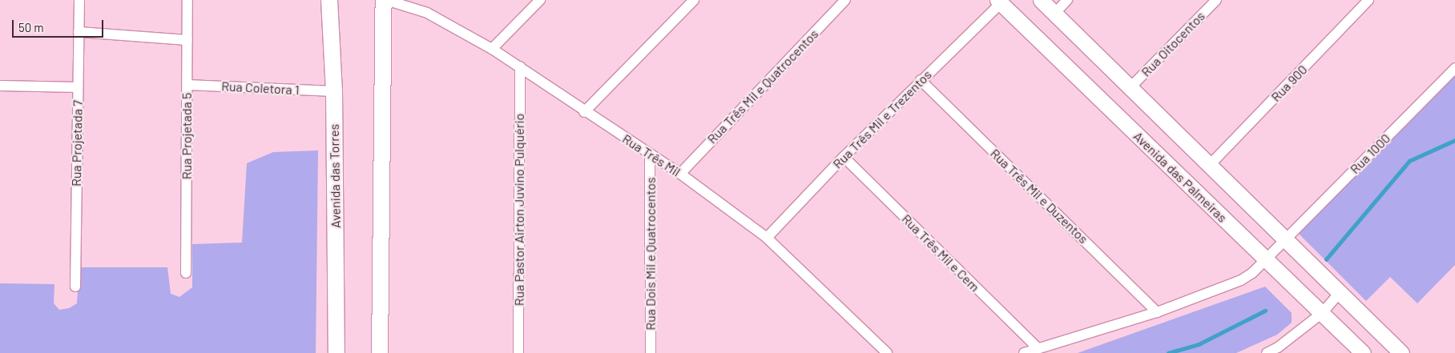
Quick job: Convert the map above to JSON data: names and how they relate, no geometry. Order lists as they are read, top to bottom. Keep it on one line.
{"streets":{"main road":["Avenida das Torres"],"street":["Rua Oitocentos","Rua 900","Rua Três Mil e Quatrocentos","Rua Coletora 1","Rua Três Mil e Trezentos","Rua Projetada 5","Rua Projetada 7","Rua 1000","Rua Três Mil","Avenida das Palmeiras","Rua Três Mil e Duzentos","Rua Pastor Airton Juvino Pulquério","Rua Três Mil e Cem","Rua Dois Mil e Quatrocentos"]},"crossings":[["Rua Três Mil e Quatrocentos","Rua Três Mil"],["Rua Coletora 1","Rua Projetada 5"],["Rua Coletora 1","Avenida das Torres"],["Rua Três Mil e Trezentos","Rua Três Mil"],["Rua Três Mil e Trezentos","Avenida das Palmeiras"],["Rua Três Mil e Trezentos","Rua Três Mil e Duzentos"],["Rua Três Mil e Trezentos","Rua Três Mil e Cem"],["Rua 1000","Avenida das Palmeiras"],["Rua 1000","Rua Três Mil e Duzentos"],["Rua 1000","Rua Três Mil e Cem"],["Rua Três Mil","Rua Pastor Airton Juvino Pulquério"],["Rua Três Mil","Rua Dois Mil e Quatrocentos"]],"scale_bar":"50 m"}
